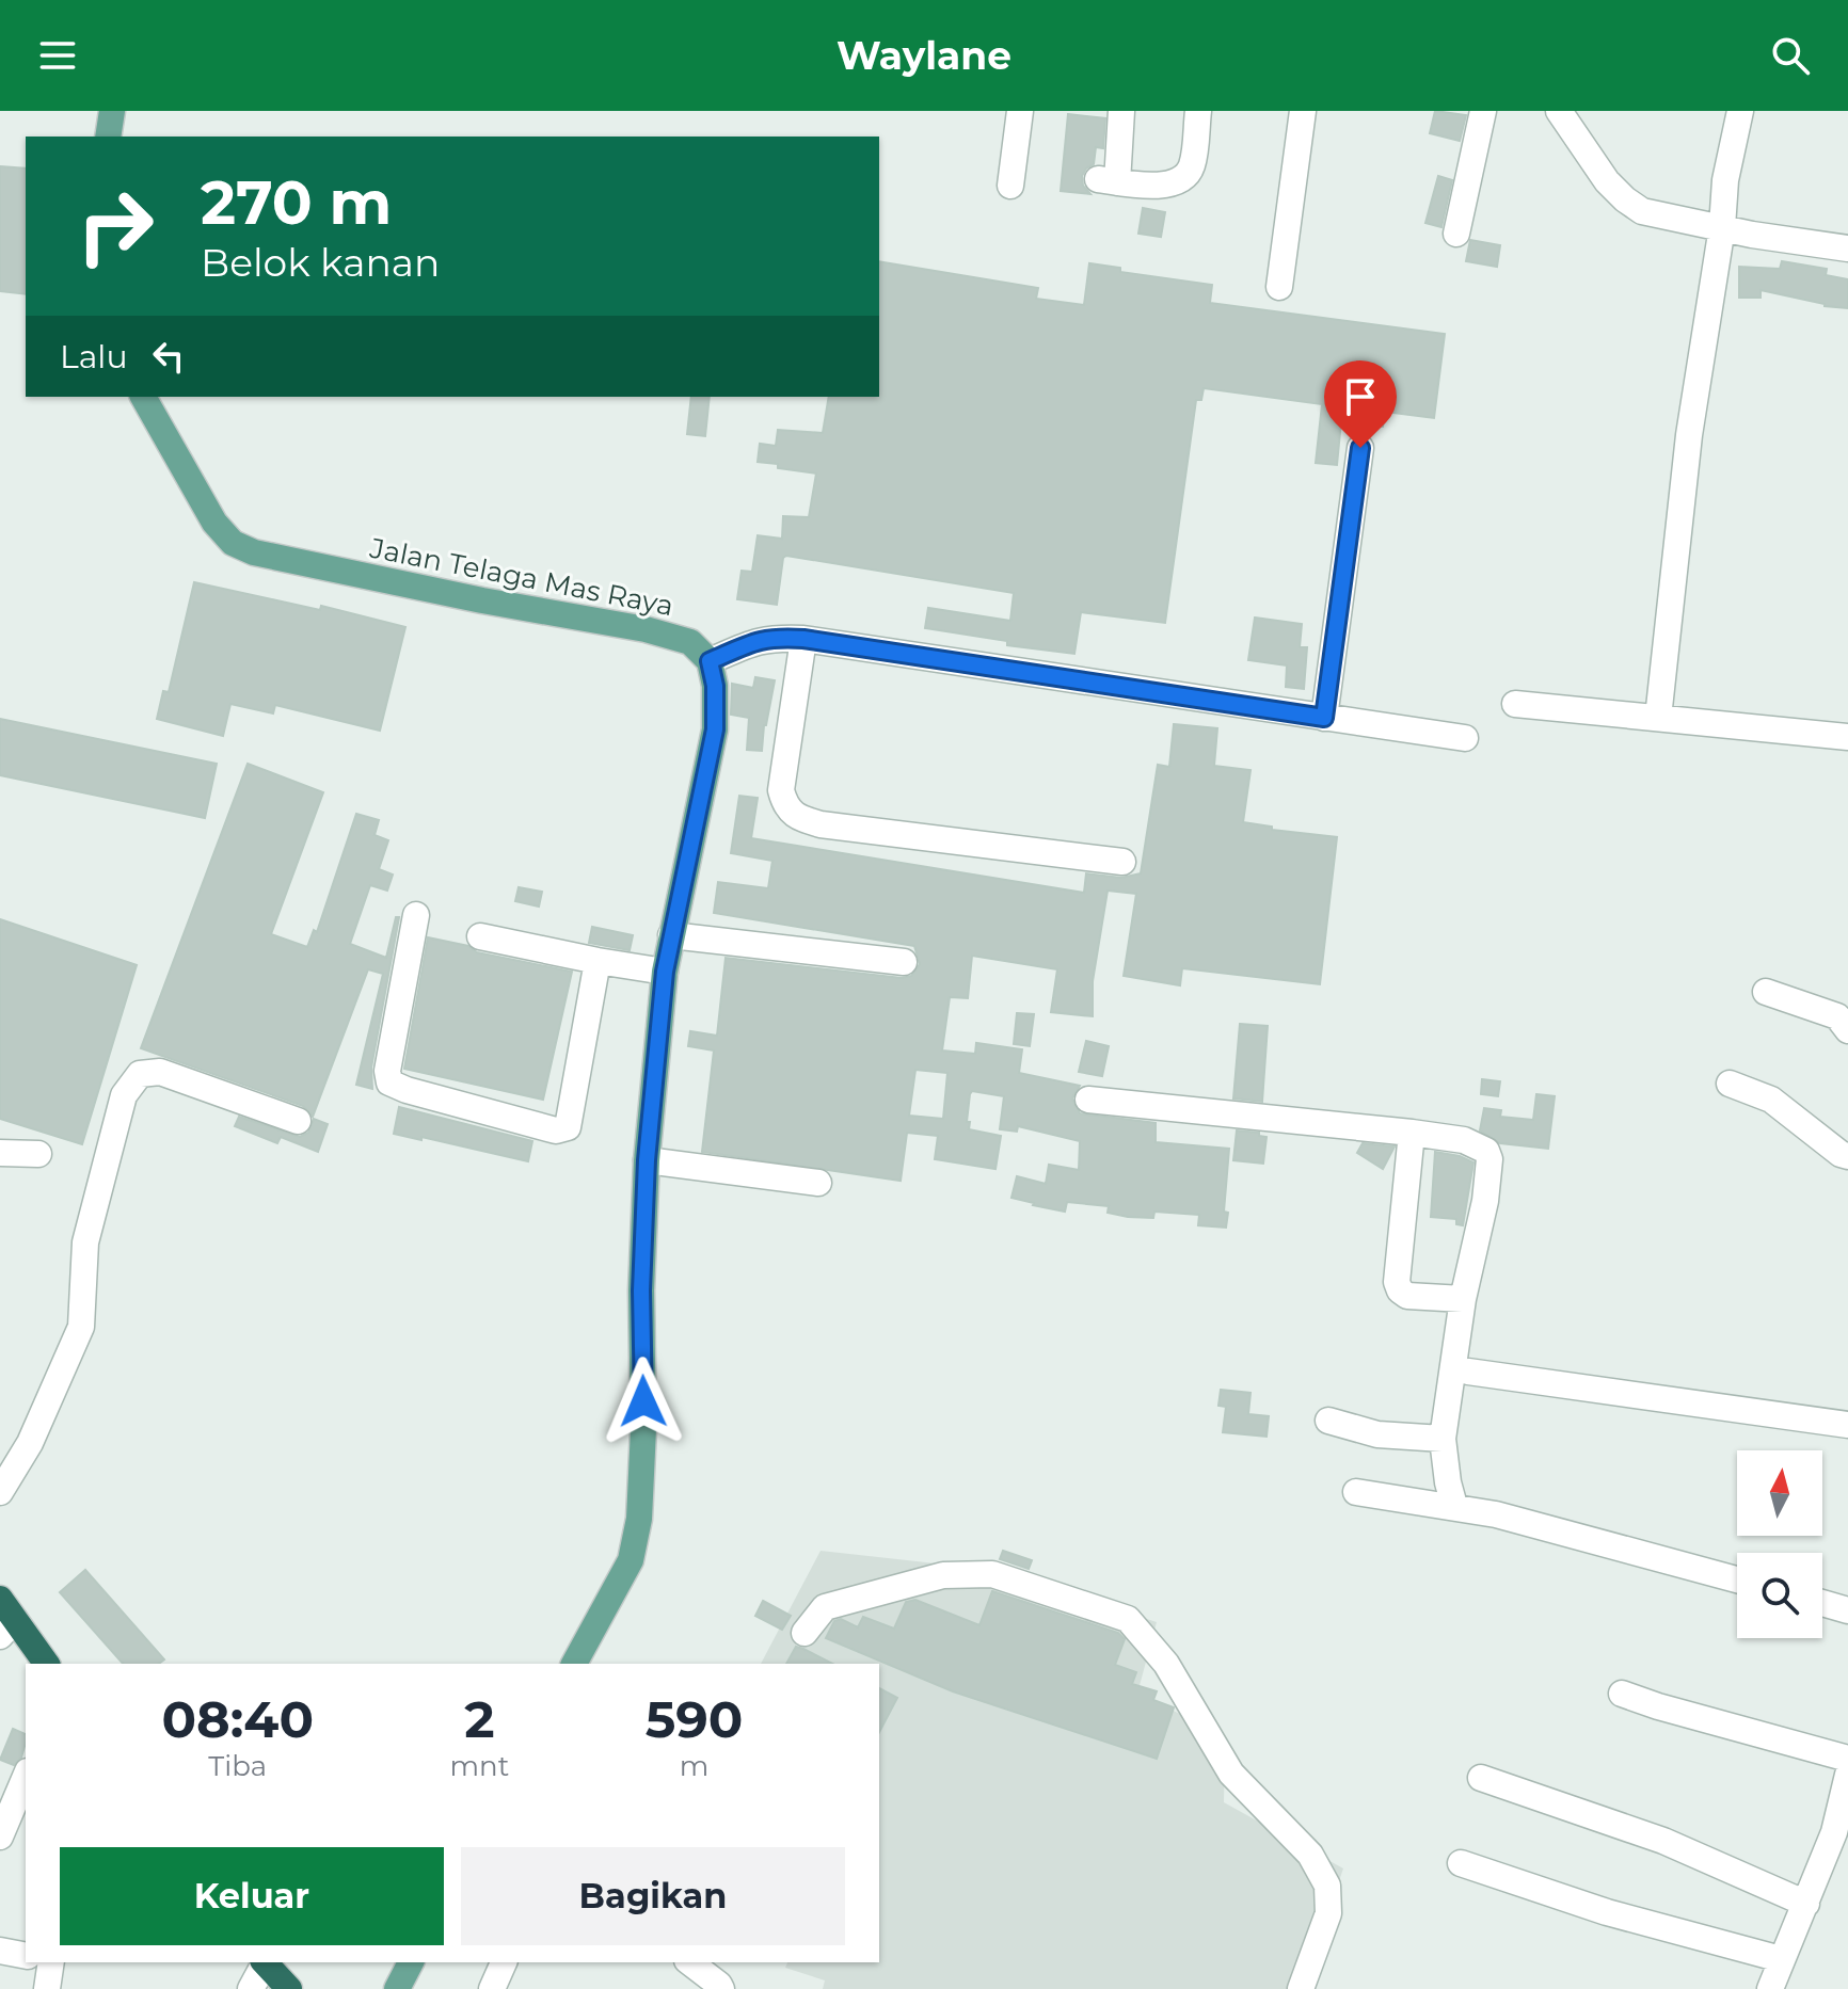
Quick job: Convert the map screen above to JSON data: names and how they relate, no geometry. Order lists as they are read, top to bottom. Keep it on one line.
{"streets":{"main road":["Jalan Telaga Mas Raya"]},"north":"top","page":{"header":"Waylane","turn":["270 m","Belok kanan"],"then":"Lalu","eta":["08:40","Tiba","2","mnt","590","m"],"buttons":["Keluar","Bagikan"]}}
